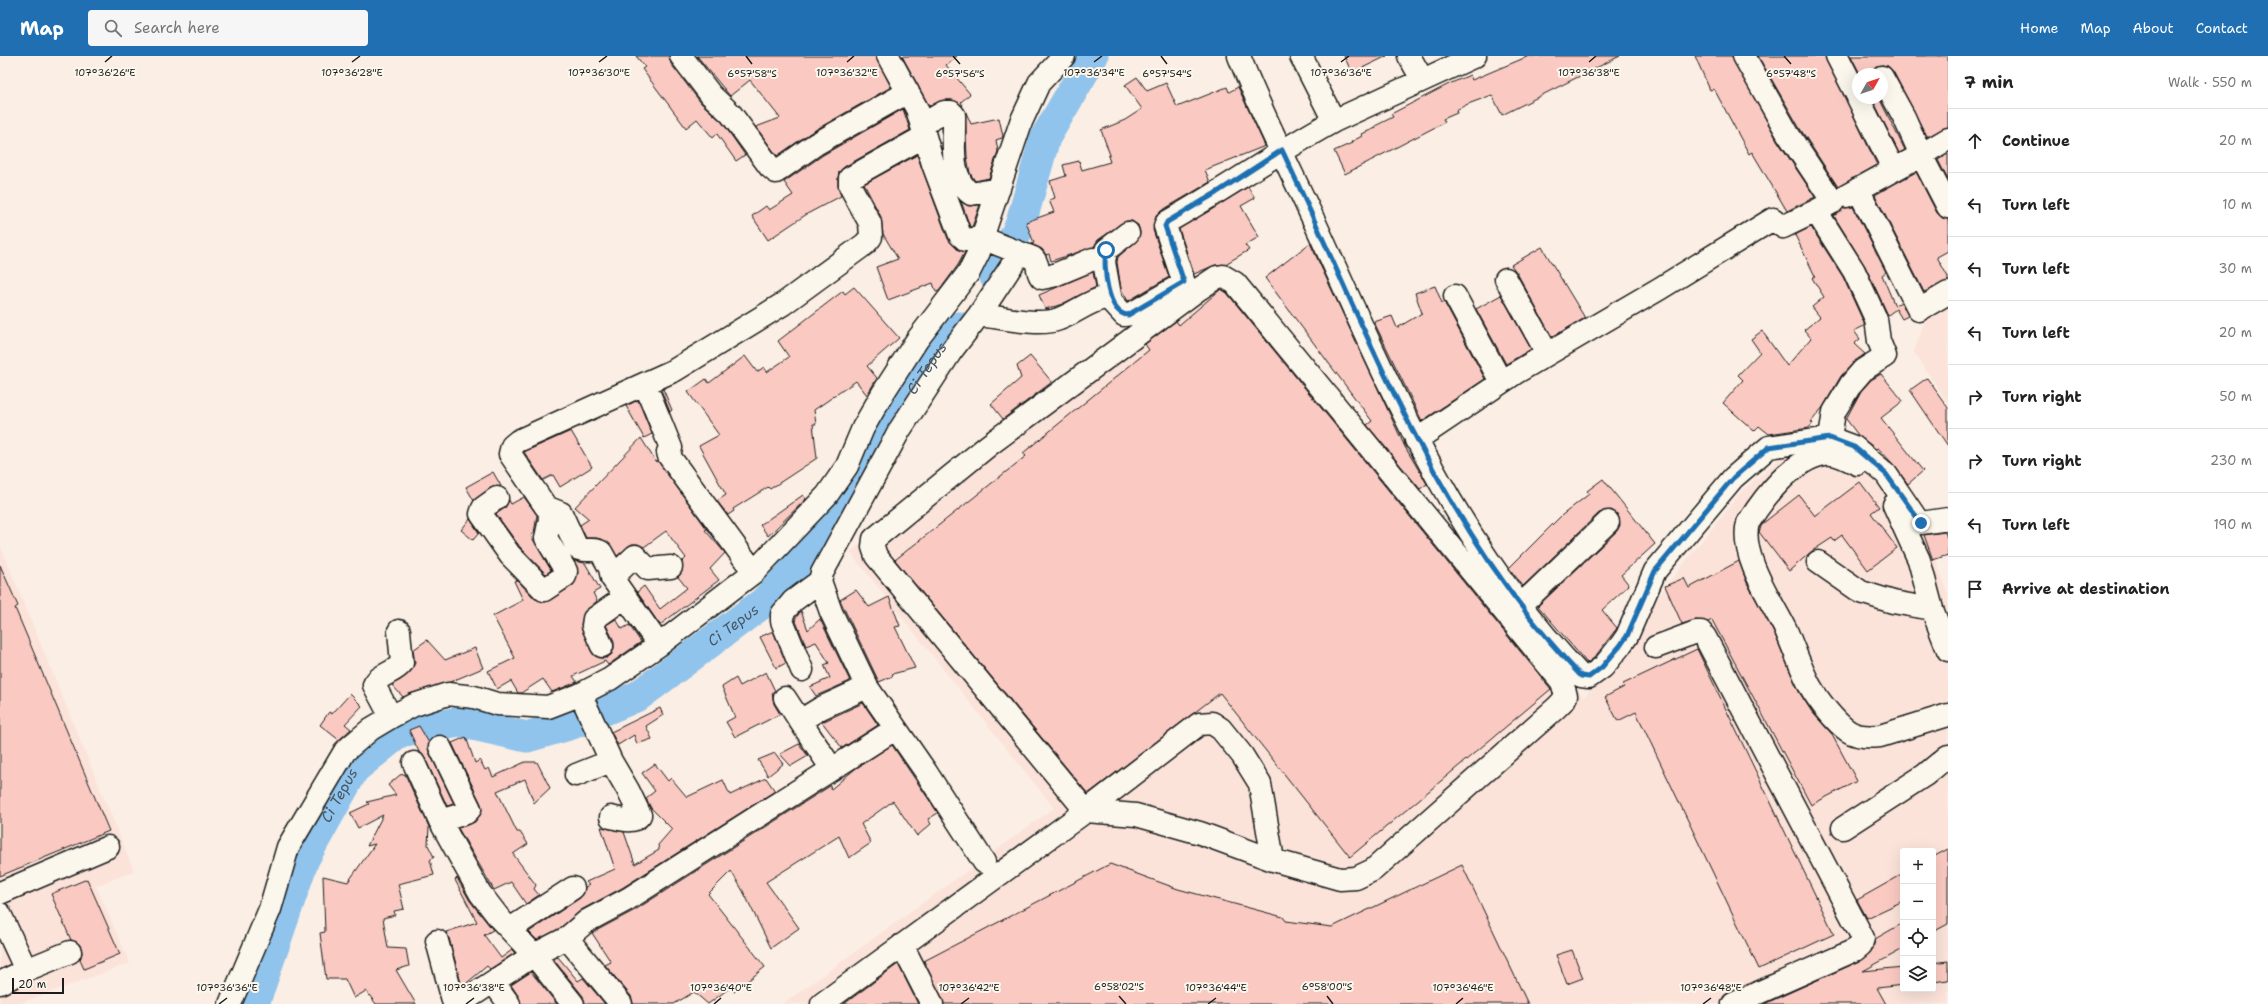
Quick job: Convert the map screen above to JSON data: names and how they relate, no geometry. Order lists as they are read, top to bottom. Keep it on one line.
{"water":["Ci Tepus"],"scale_bar":"20 m","north":"top right","page":{"header":"Map","search":"Search here","nav":["Home","Map","About","Contact"],"heading":["7 min","Walk · 550 m"],"list":[["Continue","20 m"],["Turn left","10 m"],["Turn left","30 m"],["Turn left","20 m"],["Turn right","50 m"],["Turn right","230 m"],["Turn left","190 m"],"Arrive at destination"],"map_buttons":["+","−"],"scale":"20 m"},"coordinates":["107°36'26\"E","107°36'28\"E","107°36'30\"E","107°36'32\"E","107°36'34\"E","107°36'36\"E","107°36'38\"E","6°57'58\"S","6°57'56\"S","6°57'54\"S","6°57'48\"S","6°58'02\"S","6°58'00\"S","107°36'40\"E","107°36'42\"E","107°36'44\"E","107°36'46\"E","107°36'48\"E"]}
